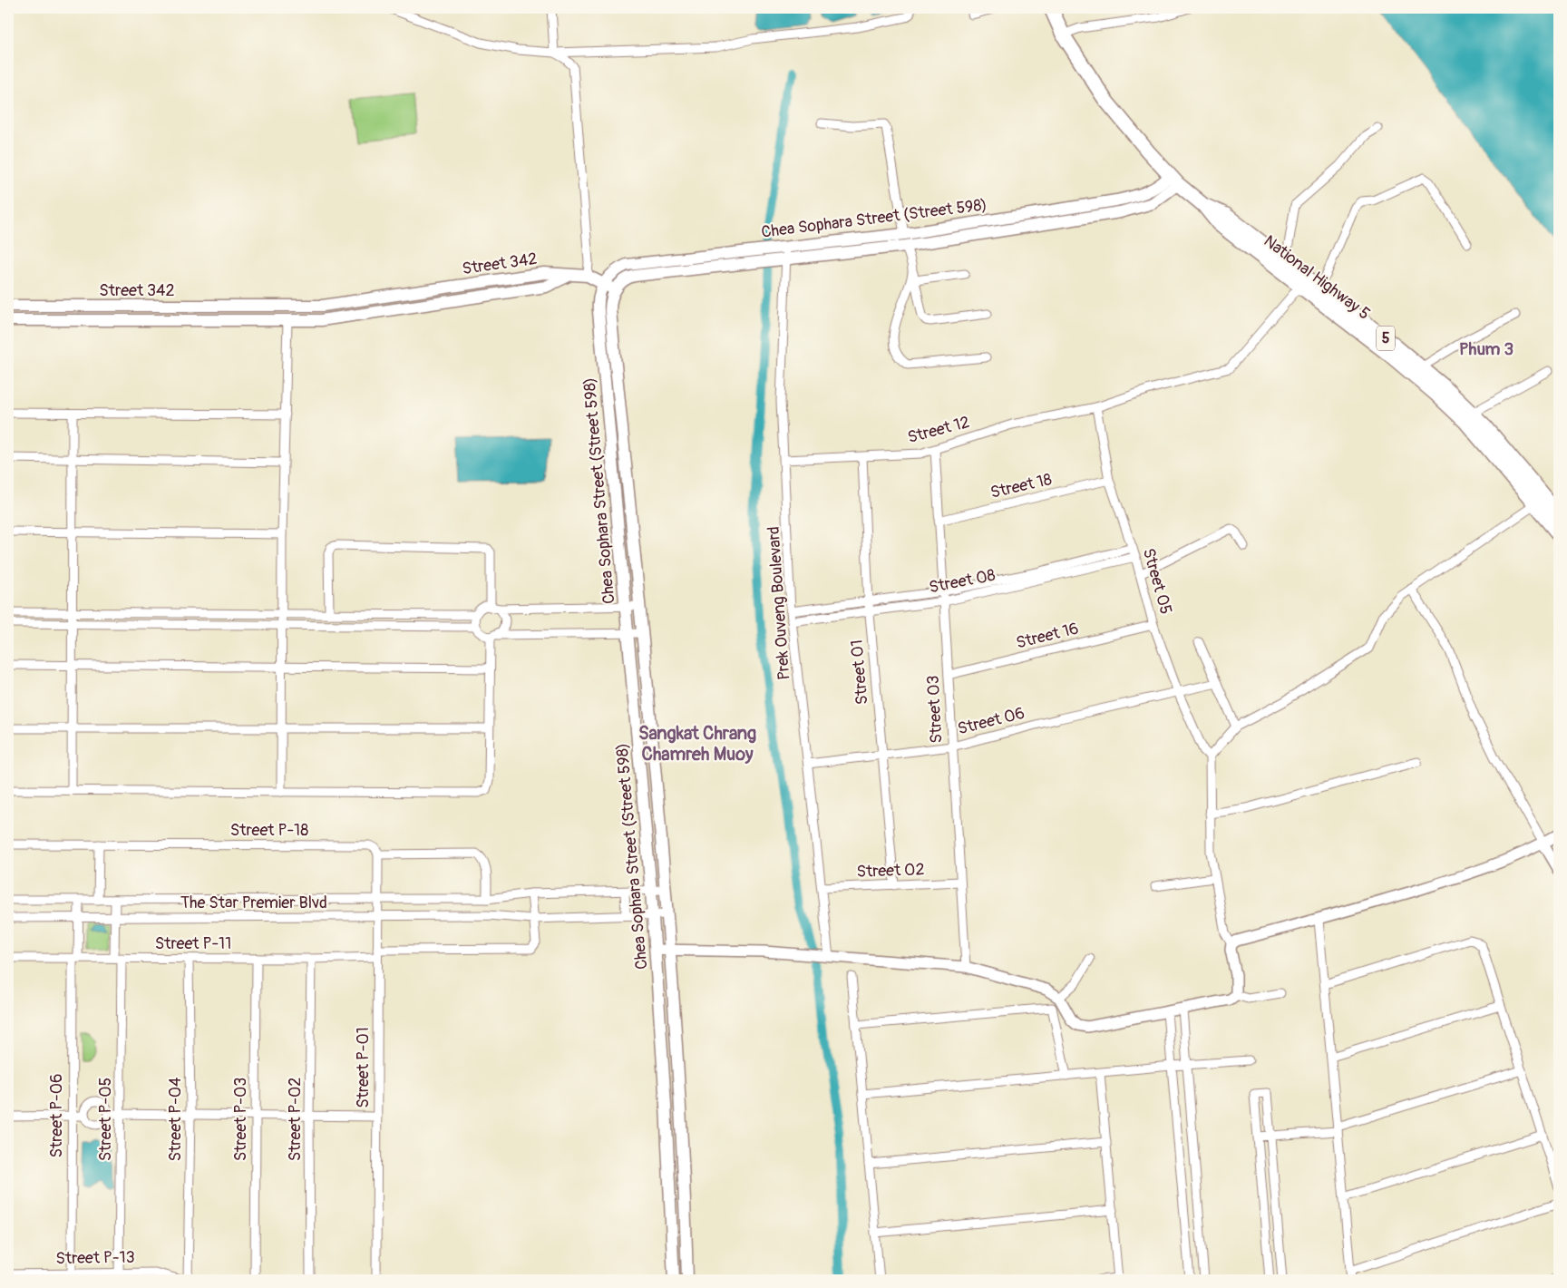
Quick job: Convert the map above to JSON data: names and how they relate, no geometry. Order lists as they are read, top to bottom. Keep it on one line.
{"streets":{"highway":["National Highway 5","5"],"main road":["Chea Sophara Street (Street 598)","Street 342"],"street":["Street 12","Street 18","Street 08","Street 05","Prek Ouveng Boulevard","Street 16","Street 01","Street 03","Street 06","Street P-18","Street 02","The Star Premier Blvd","Street P-11","Street P-01","Street P-06","Street P-05","Street P-04","Street P-03","Street P-02","Street P-13"]},"crossings":[["Chea Sophara Street (Street 598)","National Highway 5"],["Chea Sophara Street (Street 598)","Prek Ouveng Boulevard"],["Chea Sophara Street (Street 598)","The Star Premier Blvd"],["National Highway 5","Street 12"],["Street 12","Street 05"],["Street 12","Prek Ouveng Boulevard"],["Street 12","Street 01"],["Street 12","Street 03"],["Street 18","Street 05"],["Street 18","Street 03"],["Street 08","Street 05"],["Street 08","Prek Ouveng Boulevard"],["Street 08","Street 01"],["Street 08","Street 03"],["Street 05","Street 16"],["Street 05","Street 06"],["Prek Ouveng Boulevard","Street 06"],["Prek Ouveng Boulevard","Street 02"],["Street 16","Street 03"],["Street 01","Street 06"],["Street 01","Street 02"],["Street 03","Street 06"],["Street 03","Street 02"],["Street P-18","The Star Premier Blvd"],["Street P-18","Street P-01"],["The Star Premier Blvd","Street P-11"],["The Star Premier Blvd","Street P-01"],["The Star Premier Blvd","Street P-06"],["The Star Premier Blvd","Street P-05"],["Street P-11","Street P-01"],["Street P-11","Street P-06"],["Street P-11","Street P-05"],["Street P-11","Street P-04"],["Street P-11","Street P-03"],["Street P-11","Street P-02"],["Street P-06","Street P-13"],["Street P-05","Street P-13"]],"districts":["Phum 3","Sangkat Chrang Chamreh Muoy"]}
